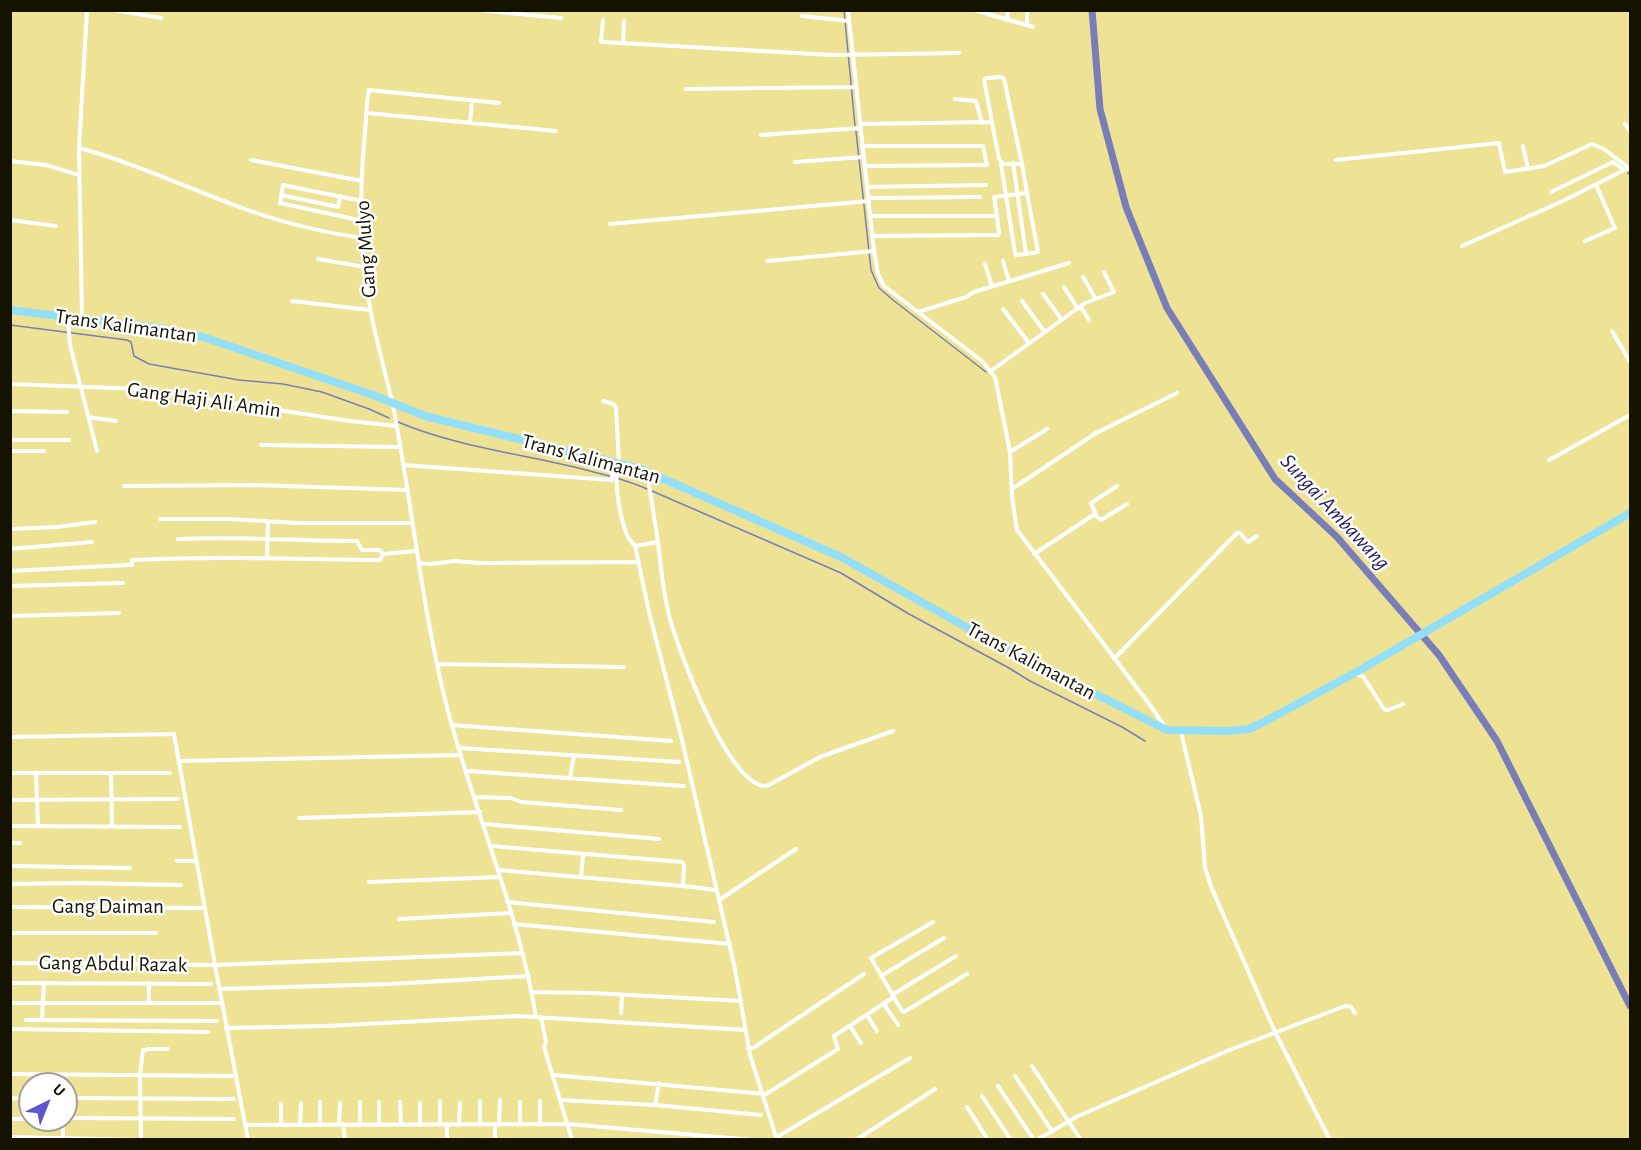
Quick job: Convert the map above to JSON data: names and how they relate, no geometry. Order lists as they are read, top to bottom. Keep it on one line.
{"streets":{"highway":["Trans Kalimantan"],"street":["Gang Mulyo","Gang Haji Ali Amin","Gang Daiman","Gang Abdul Razak"]},"crossings":[["Gang Mulyo","Trans Kalimantan"],["Gang Mulyo","Gang Haji Ali Amin"],["Gang Mulyo","Gang Abdul Razak"]],"water":["Sungai Ambawang"],"north":"top right"}
